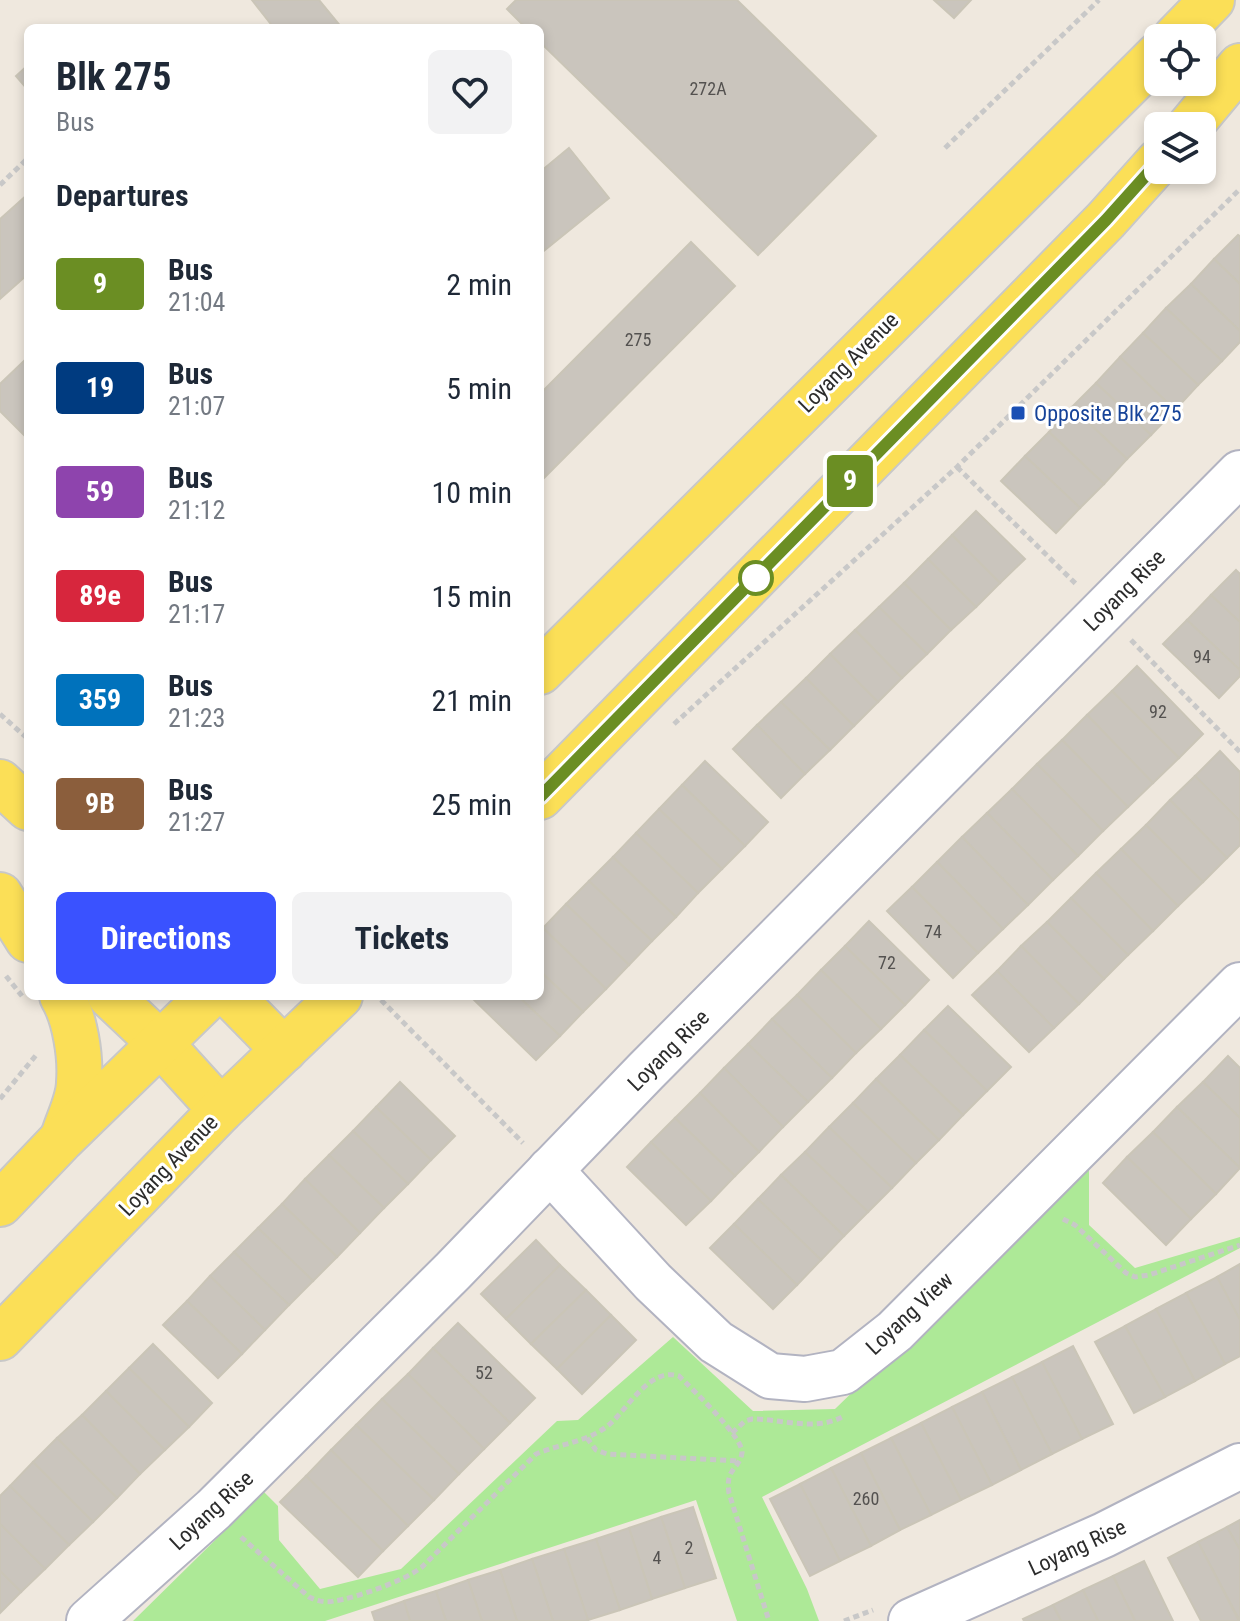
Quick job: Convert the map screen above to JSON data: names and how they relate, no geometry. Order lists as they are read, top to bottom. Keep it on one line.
{"streets":{"main road":["Loyang Avenue"],"street":["Loyang Rise","Loyang View"]},"crossings":[["Loyang Rise","Loyang View"]],"places":{"transit":["Opposite Blk 275"]},"lines":["bus line 9"],"house_numbers":["272A","275","94","92","74","72","52","260","2","4"],"page":{"on_map":"9","heading":[["Blk 275","Bus"],"Departures"],"list":[{"mark":"9","name":"Bus","note":"21:04","value":"2 min"},{"mark":"19","name":"Bus","note":"21:07","value":"5 min"},{"mark":"59","name":"Bus","note":"21:12","value":"10 min"},{"mark":"89e","name":"Bus","note":"21:17","value":"15 min"},{"mark":"359","name":"Bus","note":"21:23","value":"21 min"},{"mark":"9B","name":"Bus","note":"21:27","value":"25 min"}],"buttons":["Directions","Tickets"]}}
